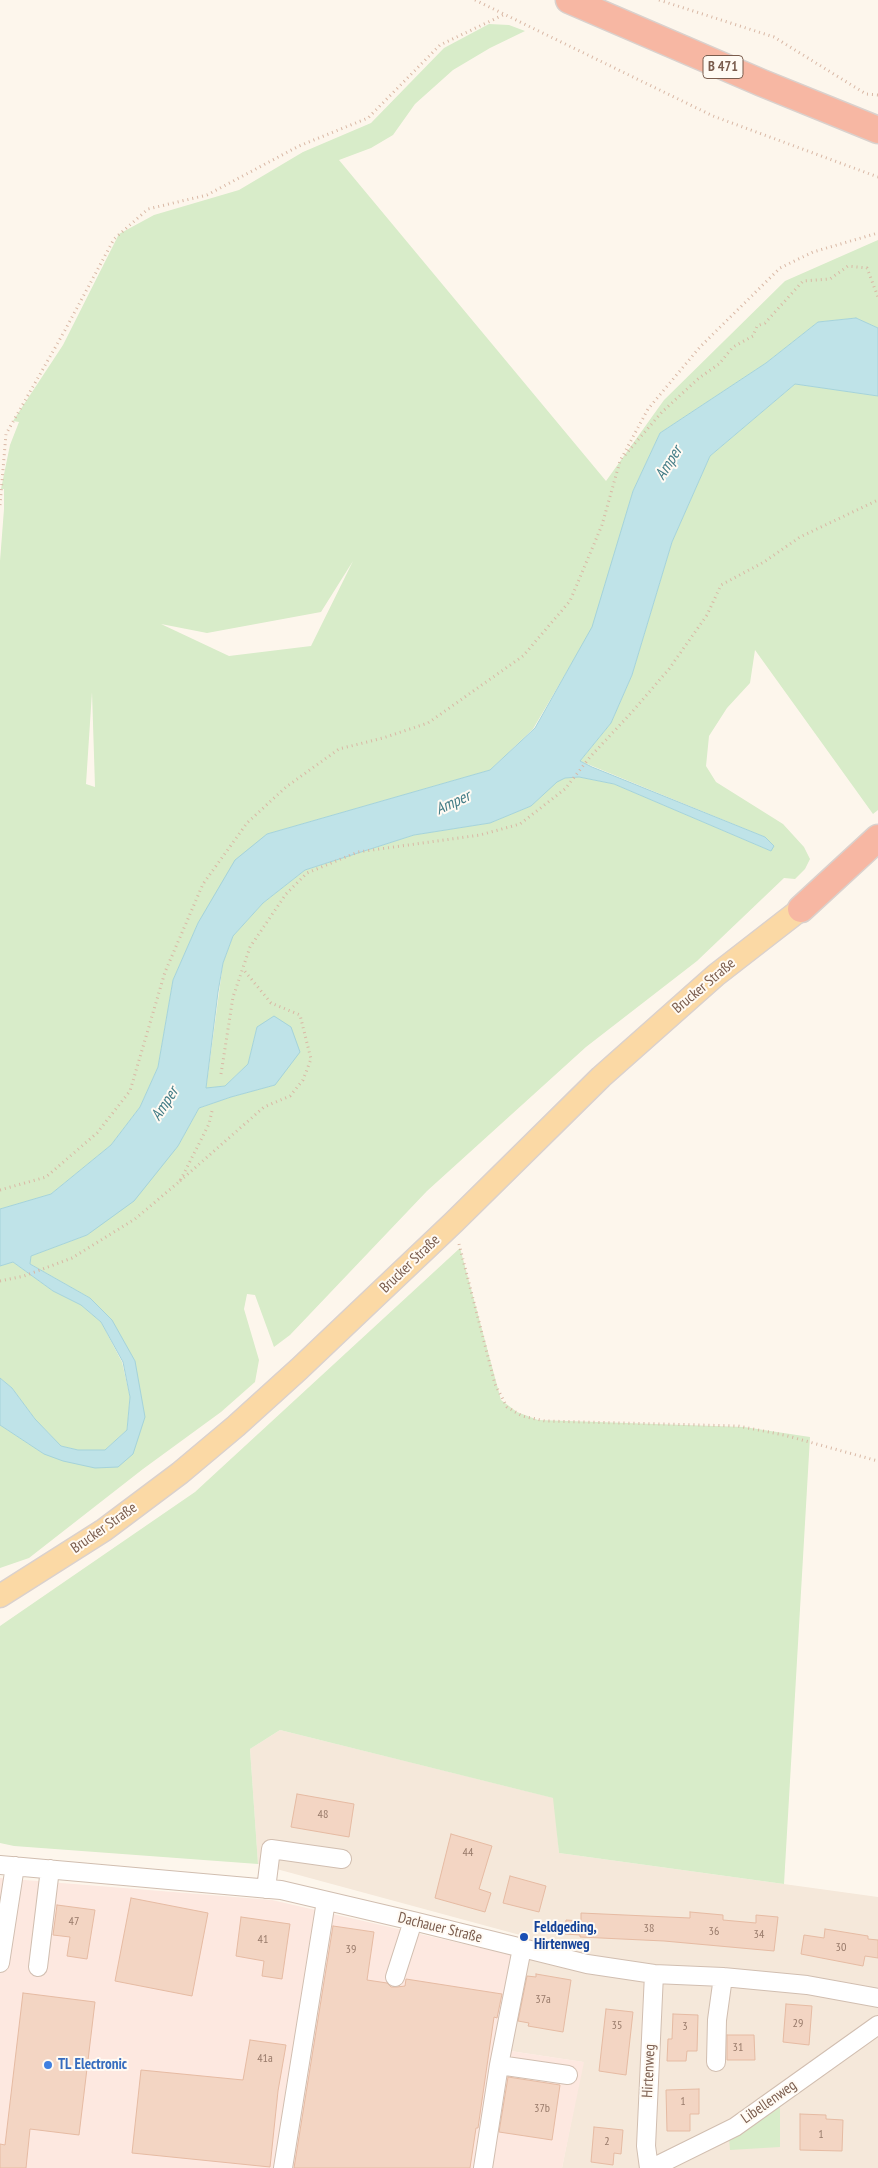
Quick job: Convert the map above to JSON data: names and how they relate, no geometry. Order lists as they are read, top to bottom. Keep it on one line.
{"streets":{"highway":["B 471"],"main road":["Brucker Straße"],"street":["Dachauer Straße","Hirtenweg","Libellenweg"]},"crossings":[["Dachauer Straße","Hirtenweg"],["Hirtenweg","Libellenweg"]],"water":["Amper"],"places":["Feldgeding, Hirtenweg","TL Electronic"],"house_numbers":["48","44","47","38","36","34","41","30","39","37a","29","35","3","31","41a","1","37b","1","2"]}
